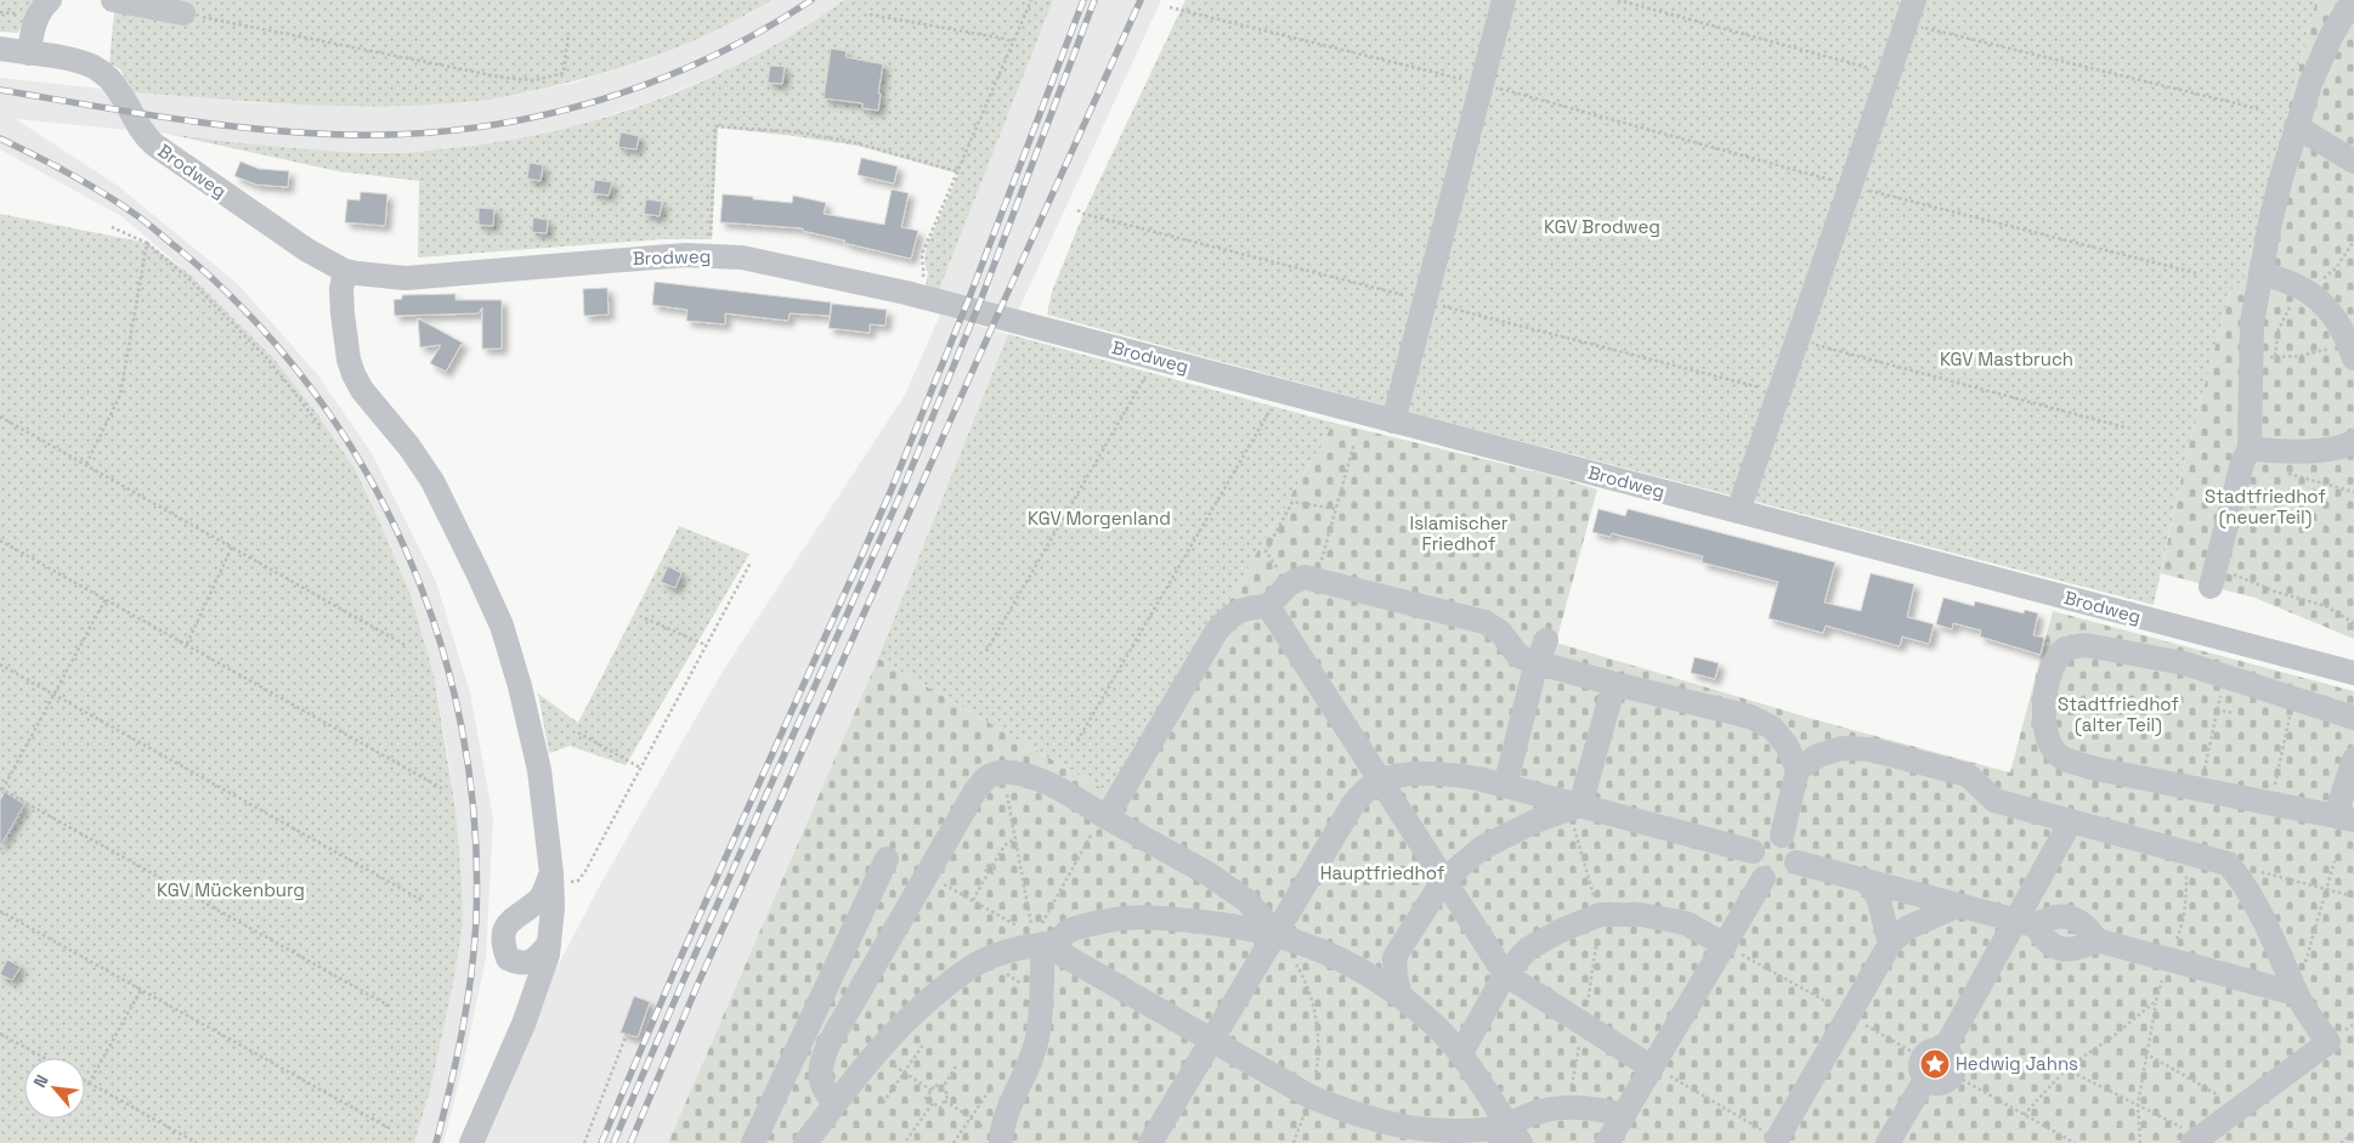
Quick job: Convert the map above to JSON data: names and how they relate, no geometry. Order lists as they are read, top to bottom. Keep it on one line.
{"streets":{"street":["Brodweg"]},"parks":["KGV Brodweg","KGV Mastbruch","Stadtfriedhof (neuerTeil)","KGV Morgenland","Islamischer Friedhof","Stadtfriedhof (alter Teil)","Hauptfriedhof","KGV Mückenburg"],"places":{"place":["Hedwig Jahns"]},"north":"top left"}
